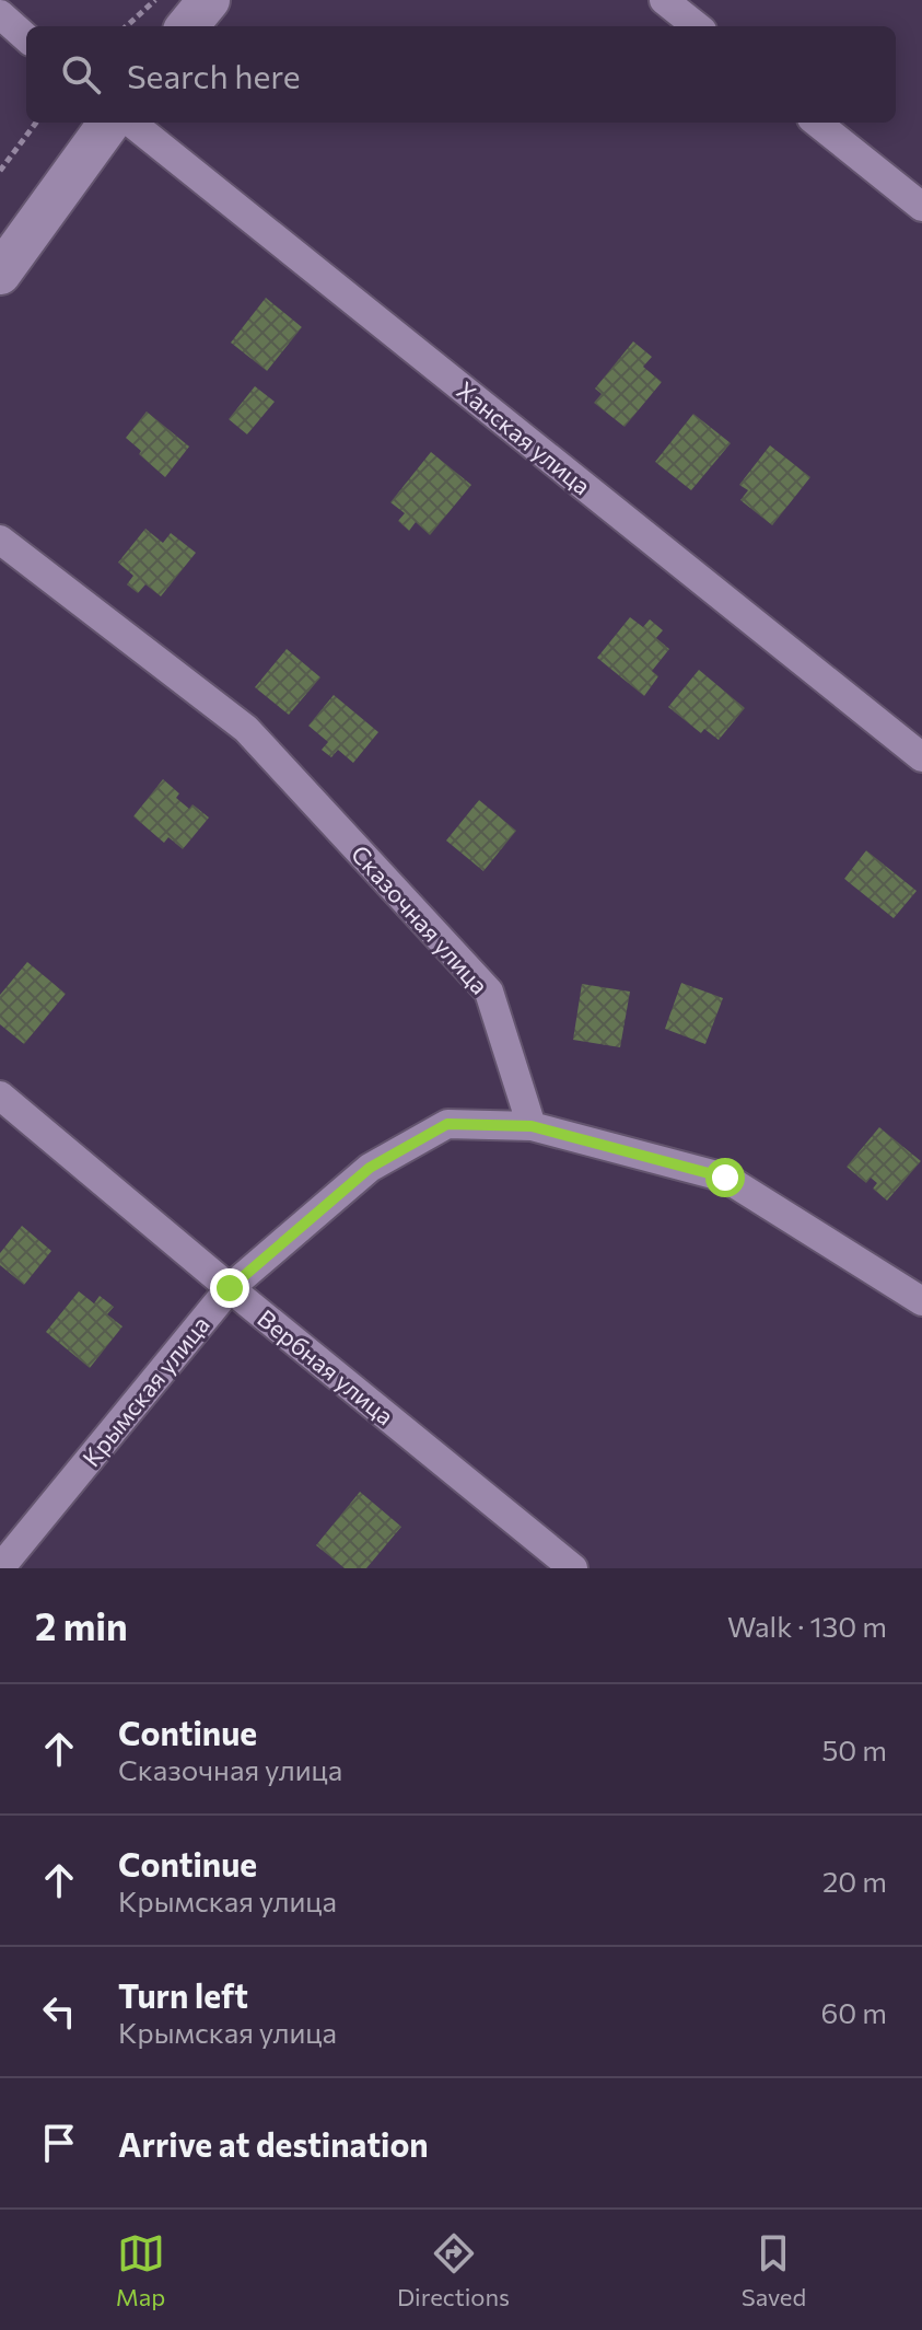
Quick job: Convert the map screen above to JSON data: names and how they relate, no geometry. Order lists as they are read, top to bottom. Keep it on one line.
{"streets":{"street":["Ханская улица","Сказочная улица","Вербная улица","Крымская улица"]},"crossings":[["Сказочная улица","Крымская улица"],["Вербная улица","Крымская улица"]],"page":{"search":"Search here","heading":["2 min","Walk · 130 m"],"list":[["Continue","Сказочная улица","50 m"],["Continue","Крымская улица","20 m"],["Turn left","Крымская улица","60 m"],"Arrive at destination"],"nav":["Map","Directions","Saved"]}}
